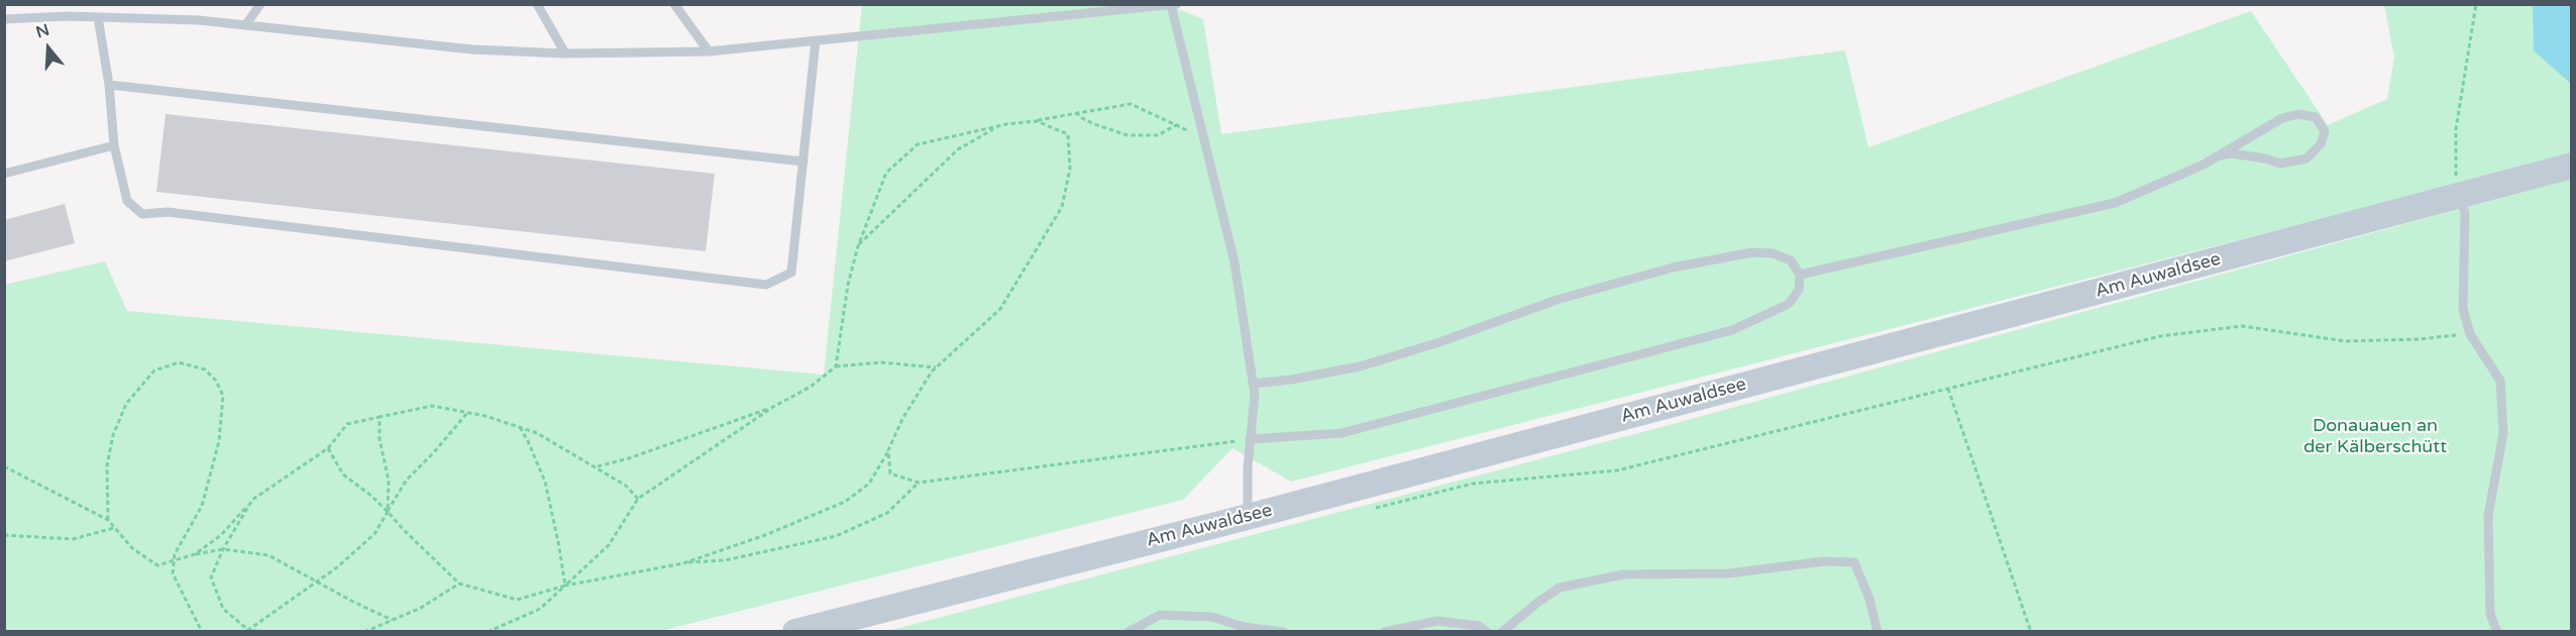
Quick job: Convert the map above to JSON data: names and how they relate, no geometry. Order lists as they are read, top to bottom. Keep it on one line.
{"streets":{"street":["Am Auwaldsee"]},"parks":["Donauauen an der Kälberschütt"],"north":"top"}
